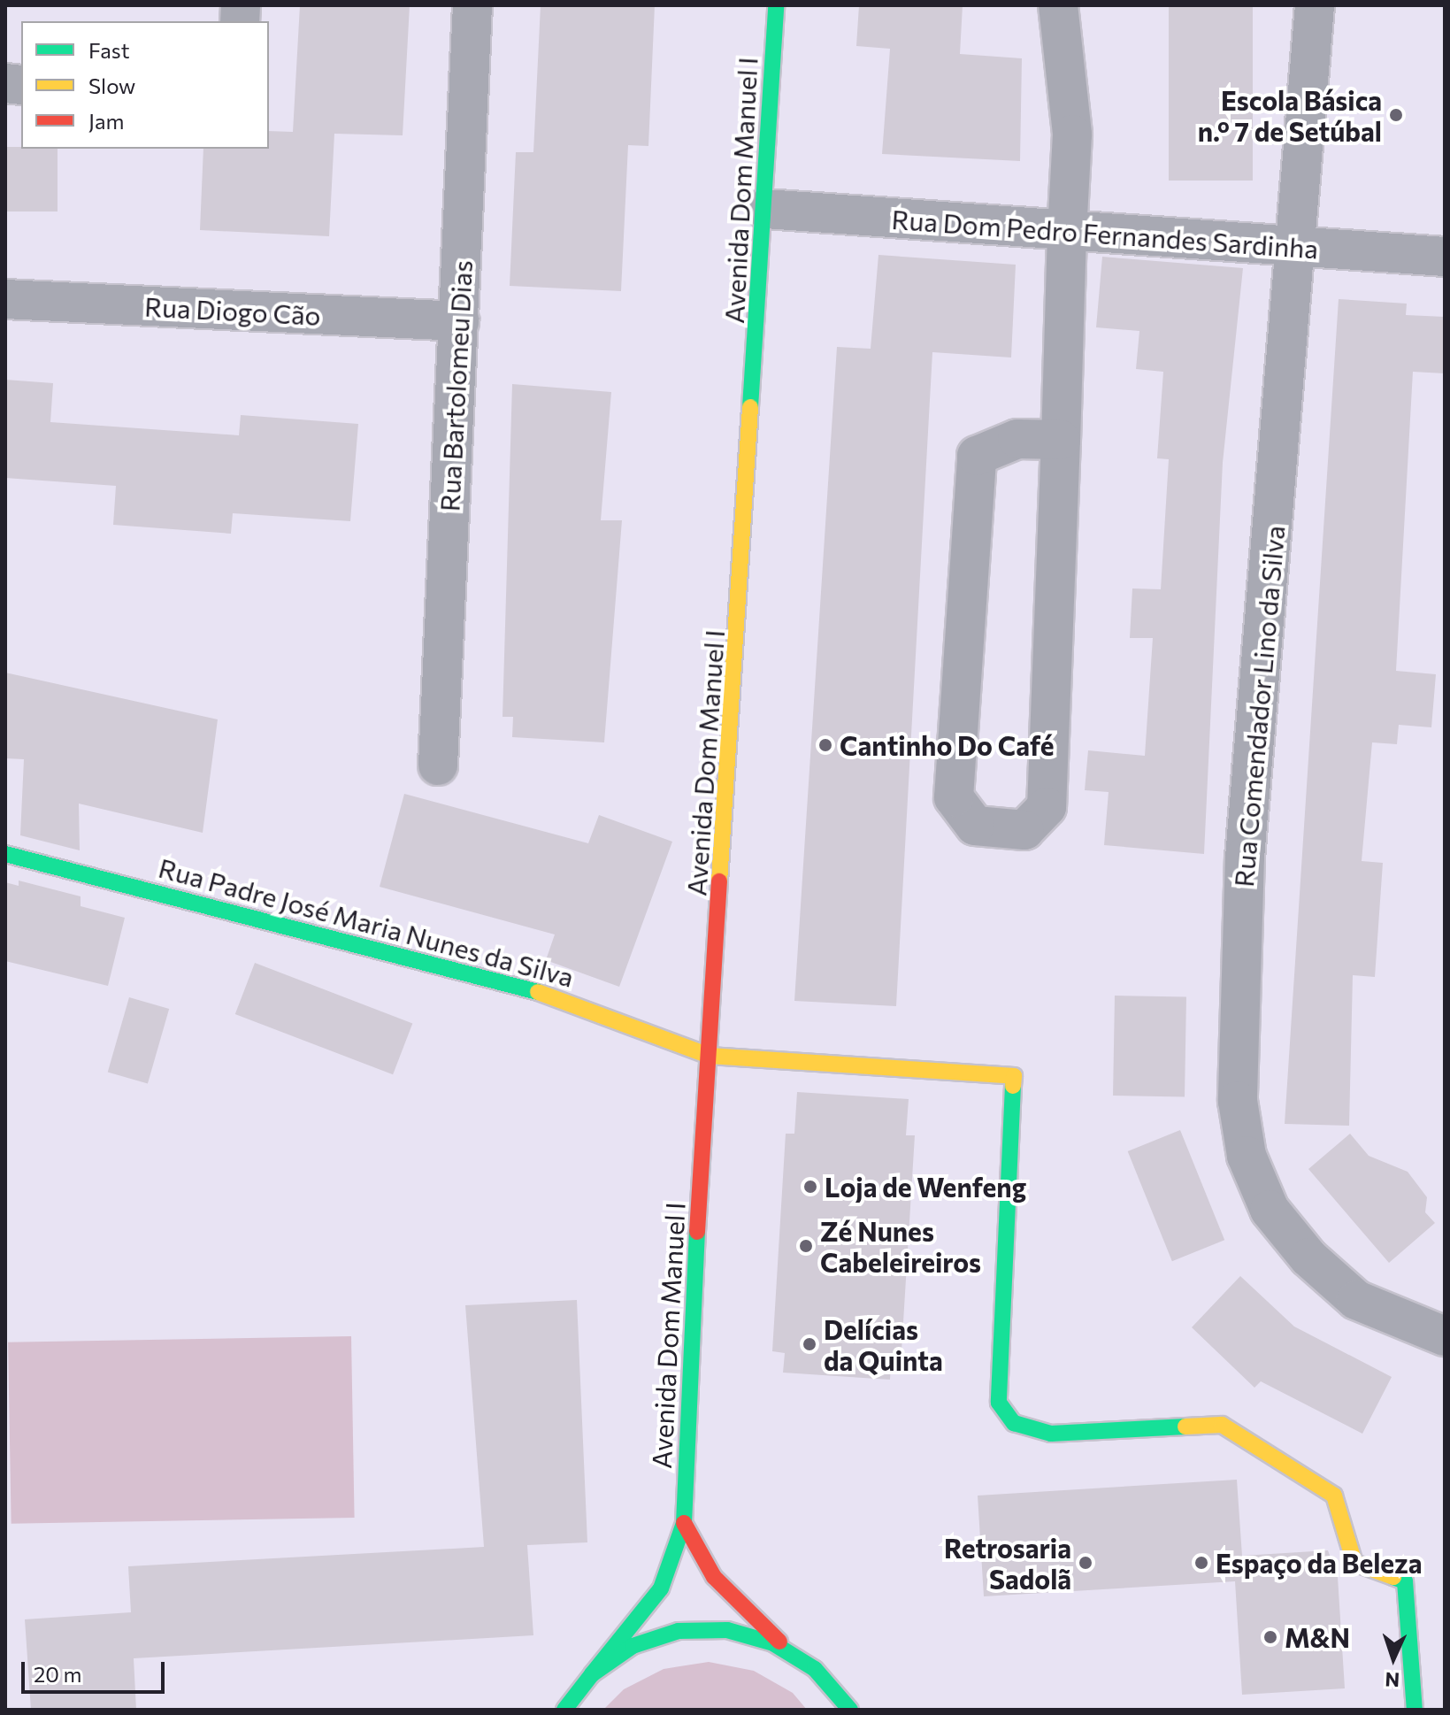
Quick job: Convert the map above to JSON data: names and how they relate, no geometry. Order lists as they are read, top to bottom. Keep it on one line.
{"streets":{"main road":["Avenida Dom Manuel I","Rua Padre José Maria Nunes da Silva"],"street":["Rua Dom Pedro Fernandes Sardinha","Rua Diogo Cão","Rua Bartolomeu Dias","Rua Comendador Lino da Silva"]},"crossings":[["Avenida Dom Manuel I","Rua Dom Pedro Fernandes Sardinha"],["Avenida Dom Manuel I","Rua Padre José Maria Nunes da Silva"],["Rua Dom Pedro Fernandes Sardinha","Rua Comendador Lino da Silva"],["Rua Diogo Cão","Rua Bartolomeu Dias"]],"places":["Escola Básica n.º 7 de Setúbal","Cantinho Do Café","Loja de Wenfeng","Zé Nunes Cabeleireiros","Delícias da Quinta","Retrosaria Sadolã","Espaço da Beleza","M&N"],"legend":["Fast","Slow","Jam"],"scale_bar":"20 m","north":"bottom"}
